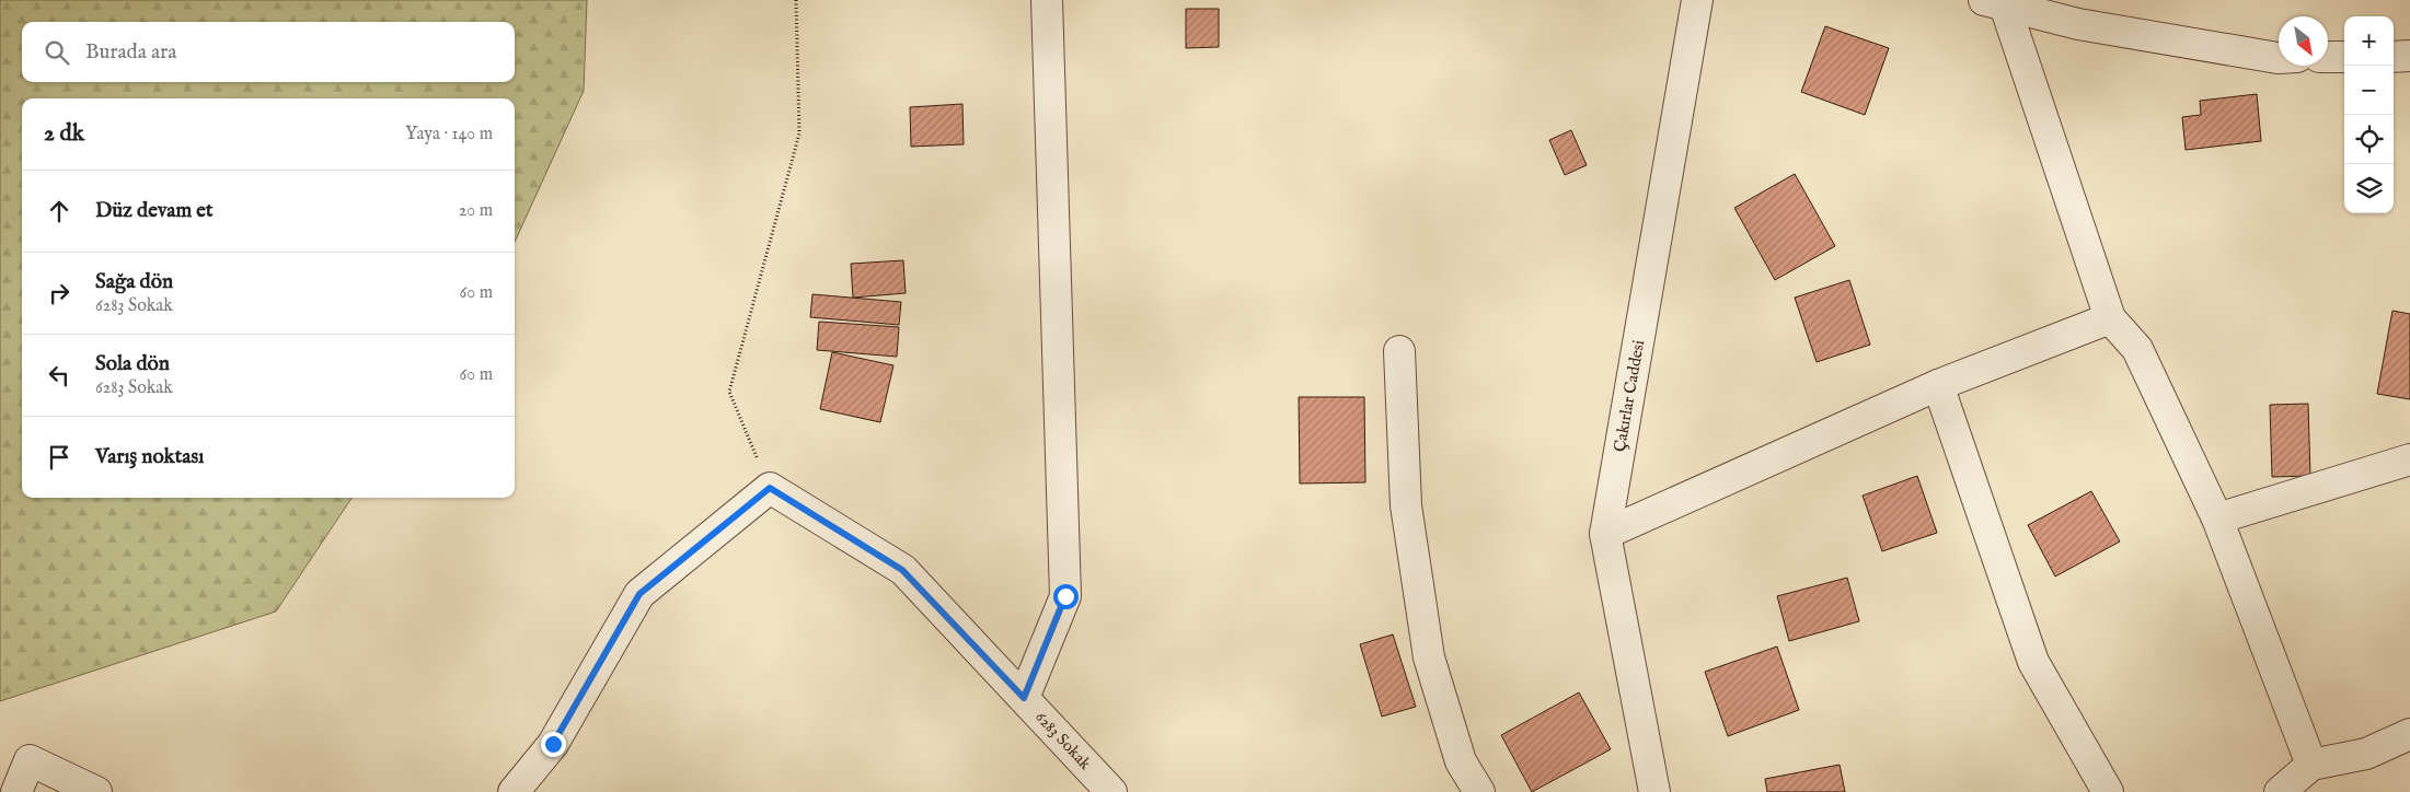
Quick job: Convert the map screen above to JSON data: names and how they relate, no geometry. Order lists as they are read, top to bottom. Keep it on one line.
{"streets":{"street":["Çakırlar Caddesi","6283 Sokak"]},"north":"bottom right","page":{"map_buttons":["+","−"],"search":"Burada ara","heading":["2 dk","Yaya · 140 m"],"list":[["Düz devam et","20 m"],["Sağa dön","6283 Sokak","60 m"],["Sola dön","6283 Sokak","60 m"],"Varış noktası"]}}
